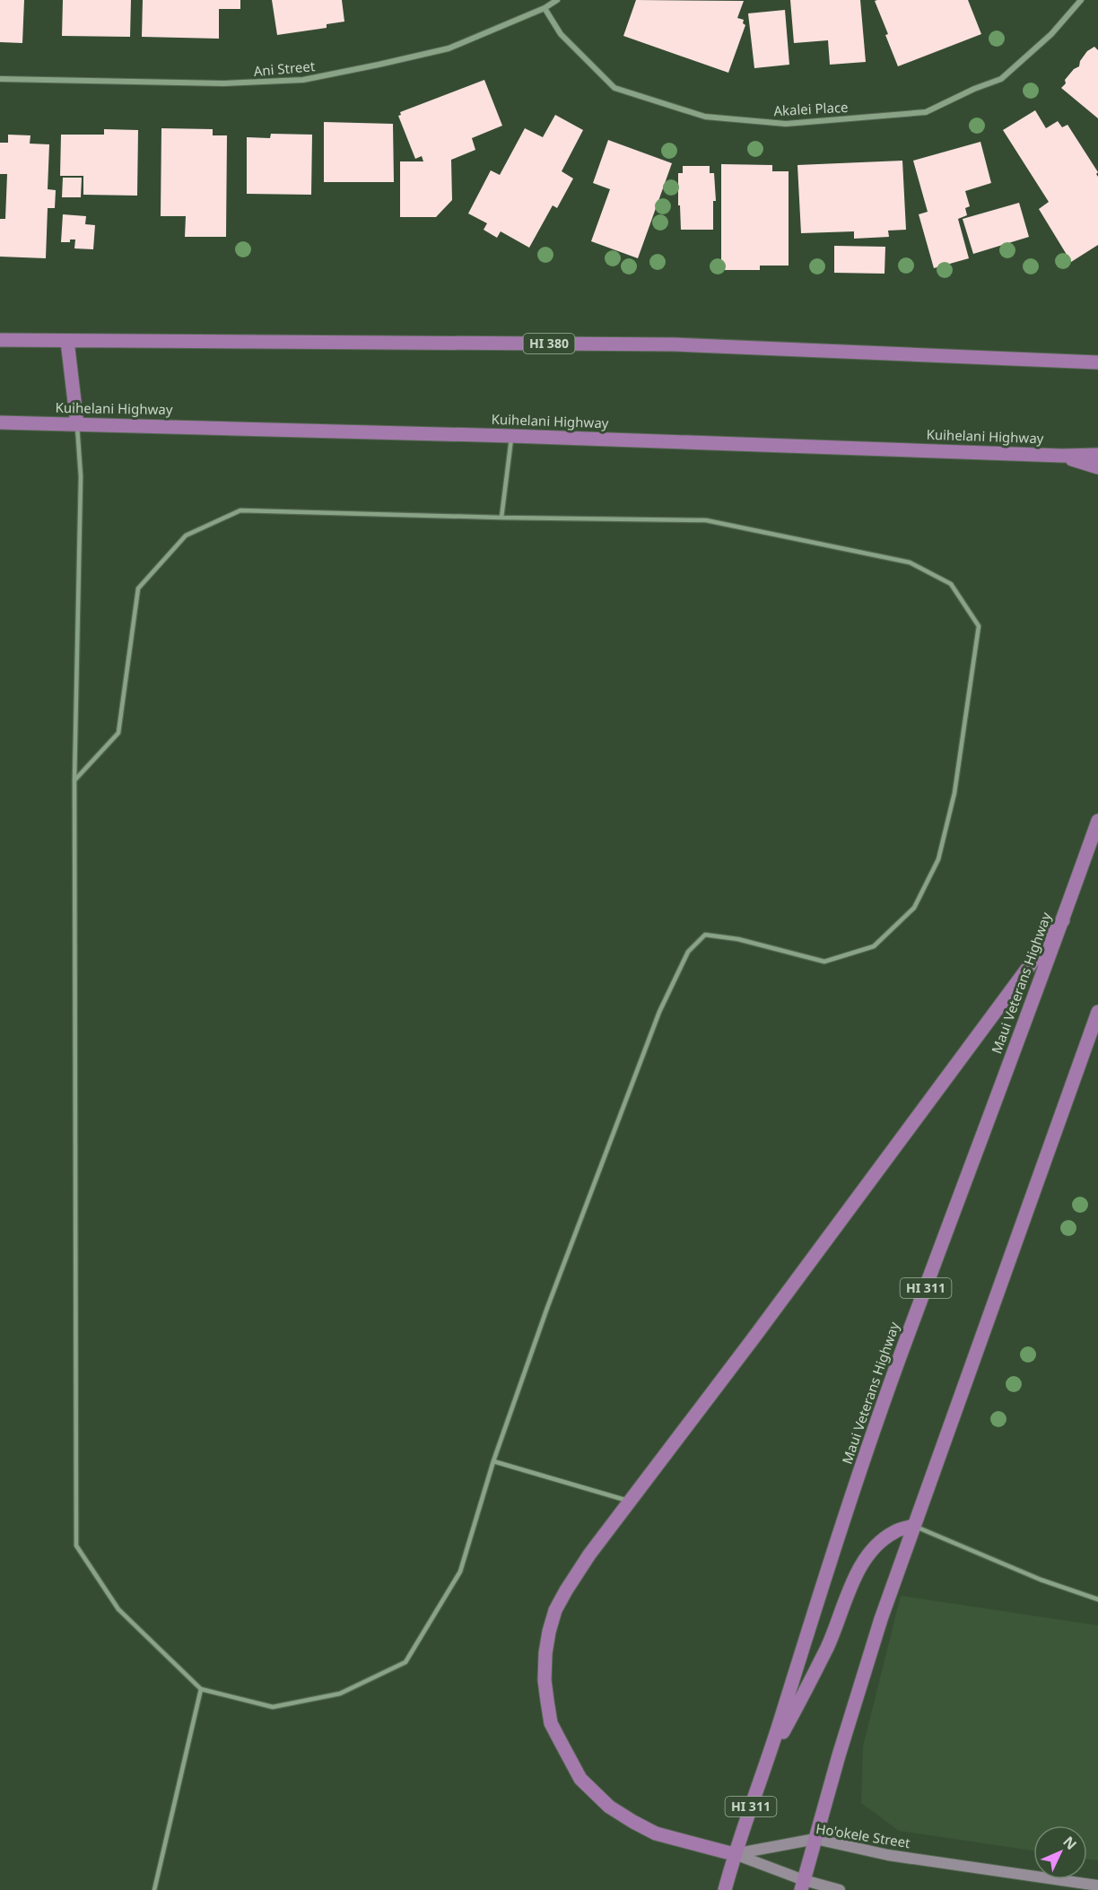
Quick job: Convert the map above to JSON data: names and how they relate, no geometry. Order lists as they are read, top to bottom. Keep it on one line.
{"streets":{"main road":["HI 380","Kuihelani Highway","Maui Veterans Highway","HI 311","Ho'okele Street"],"street":["Ani Street","Akalei Place"]},"crossings":[["Ani Street","Akalei Place"],["Maui Veterans Highway","Ho'okele Street"]],"north":"top right"}
